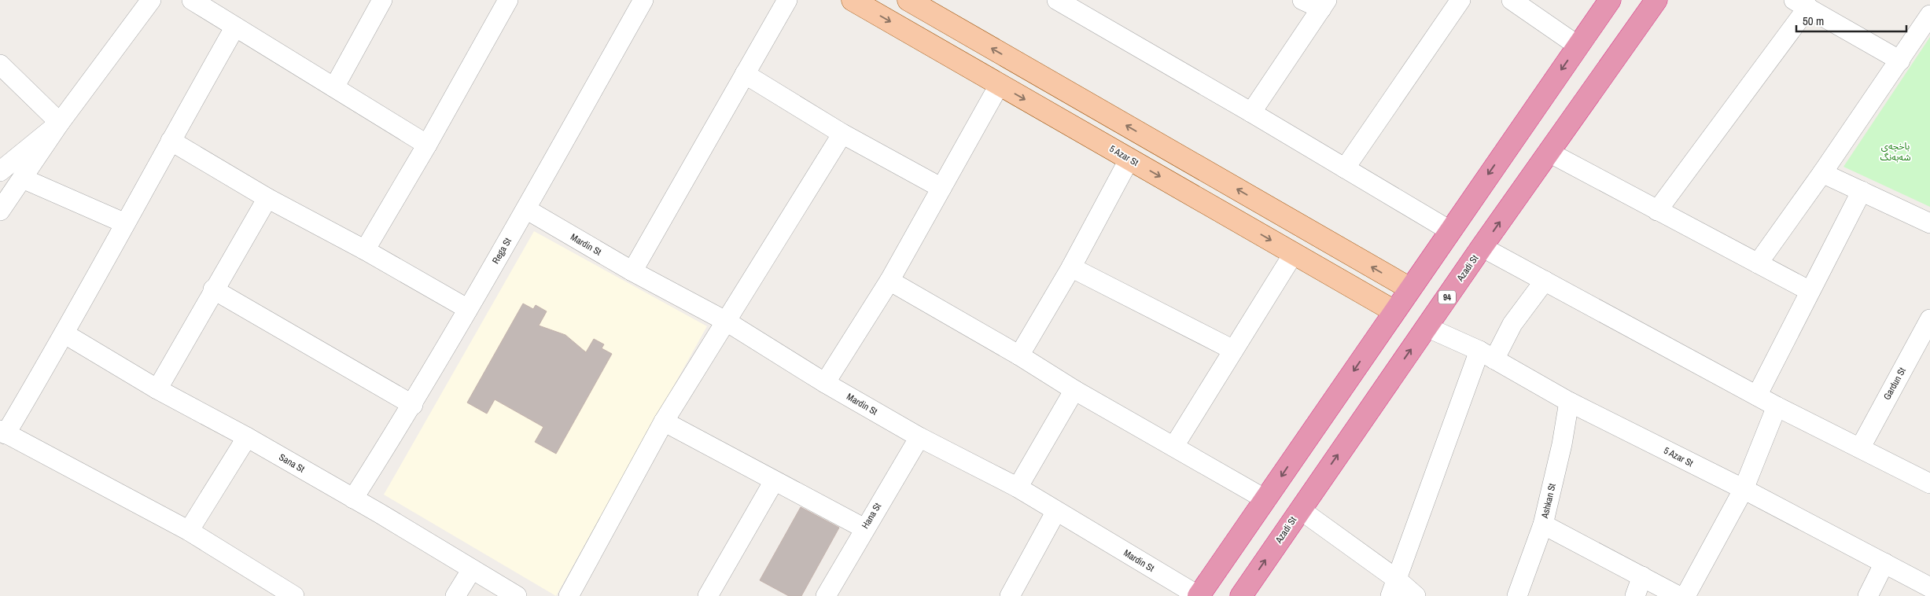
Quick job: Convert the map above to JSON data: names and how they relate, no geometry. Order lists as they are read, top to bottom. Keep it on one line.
{"streets":{"highway":["Azadi St","94"],"main road":["5 Azar St"],"street":["Mardin St","Rega St","Gardun St","Sana St","Ashkan St","Hana St"]},"crossings":[["5 Azar St","Azadi St"],["5 Azar St","Ashkan St"],["Mardin St","Rega St"],["Mardin St","Hana St"],["Rega St","Sana St"]],"parks":["باخچەی شەبەنگ"],"scale_bar":"50 m"}
